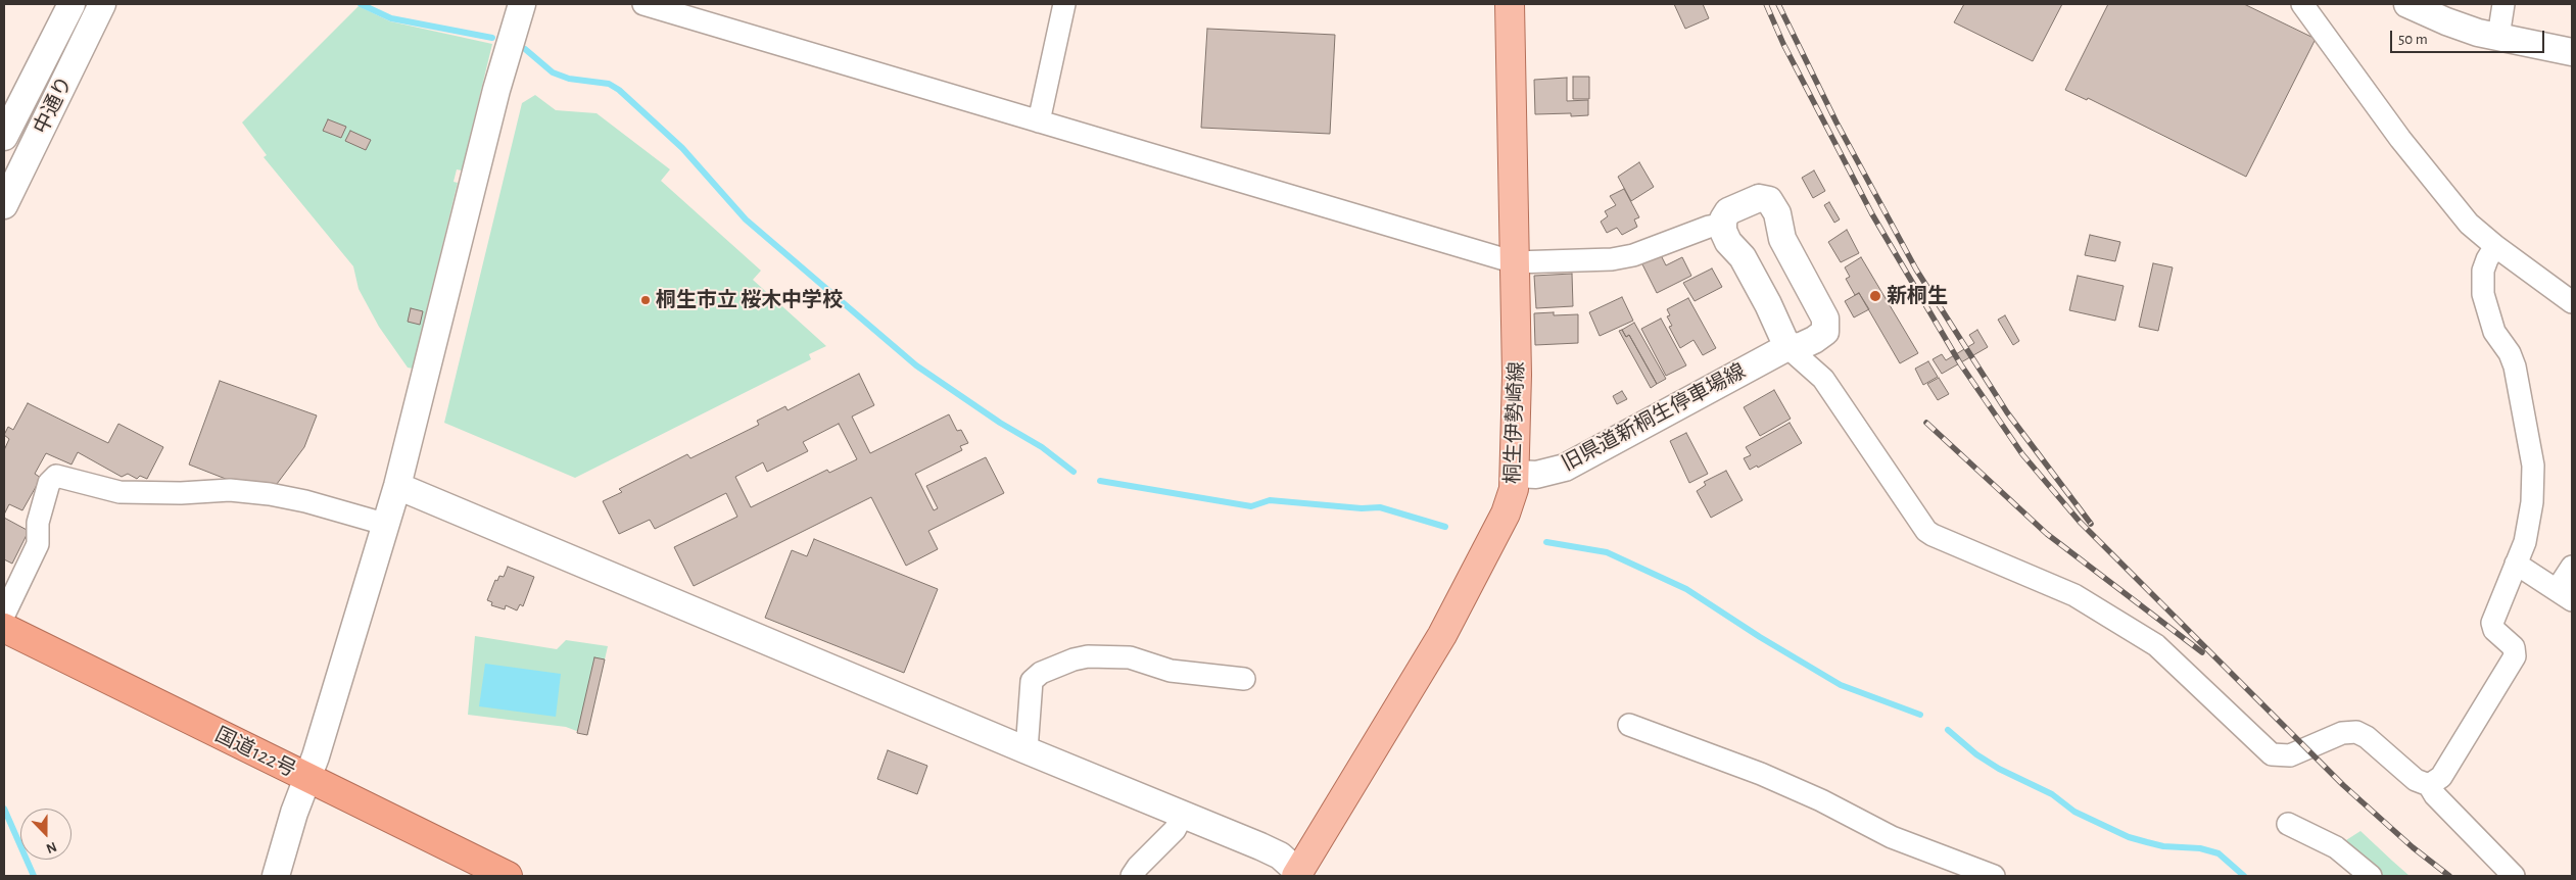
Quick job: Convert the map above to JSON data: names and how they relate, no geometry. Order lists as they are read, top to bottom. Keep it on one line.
{"streets":{"highway":["国道122号"],"main road":["桐生伊勢崎線"],"street":["中通り","旧県道新桐生停車場線"]},"crossings":[["旧県道新桐生停車場線","桐生伊勢崎線"]],"places":["新桐生","桐生市立 桜木中学校"],"scale_bar":"50 m","north":"bottom"}
